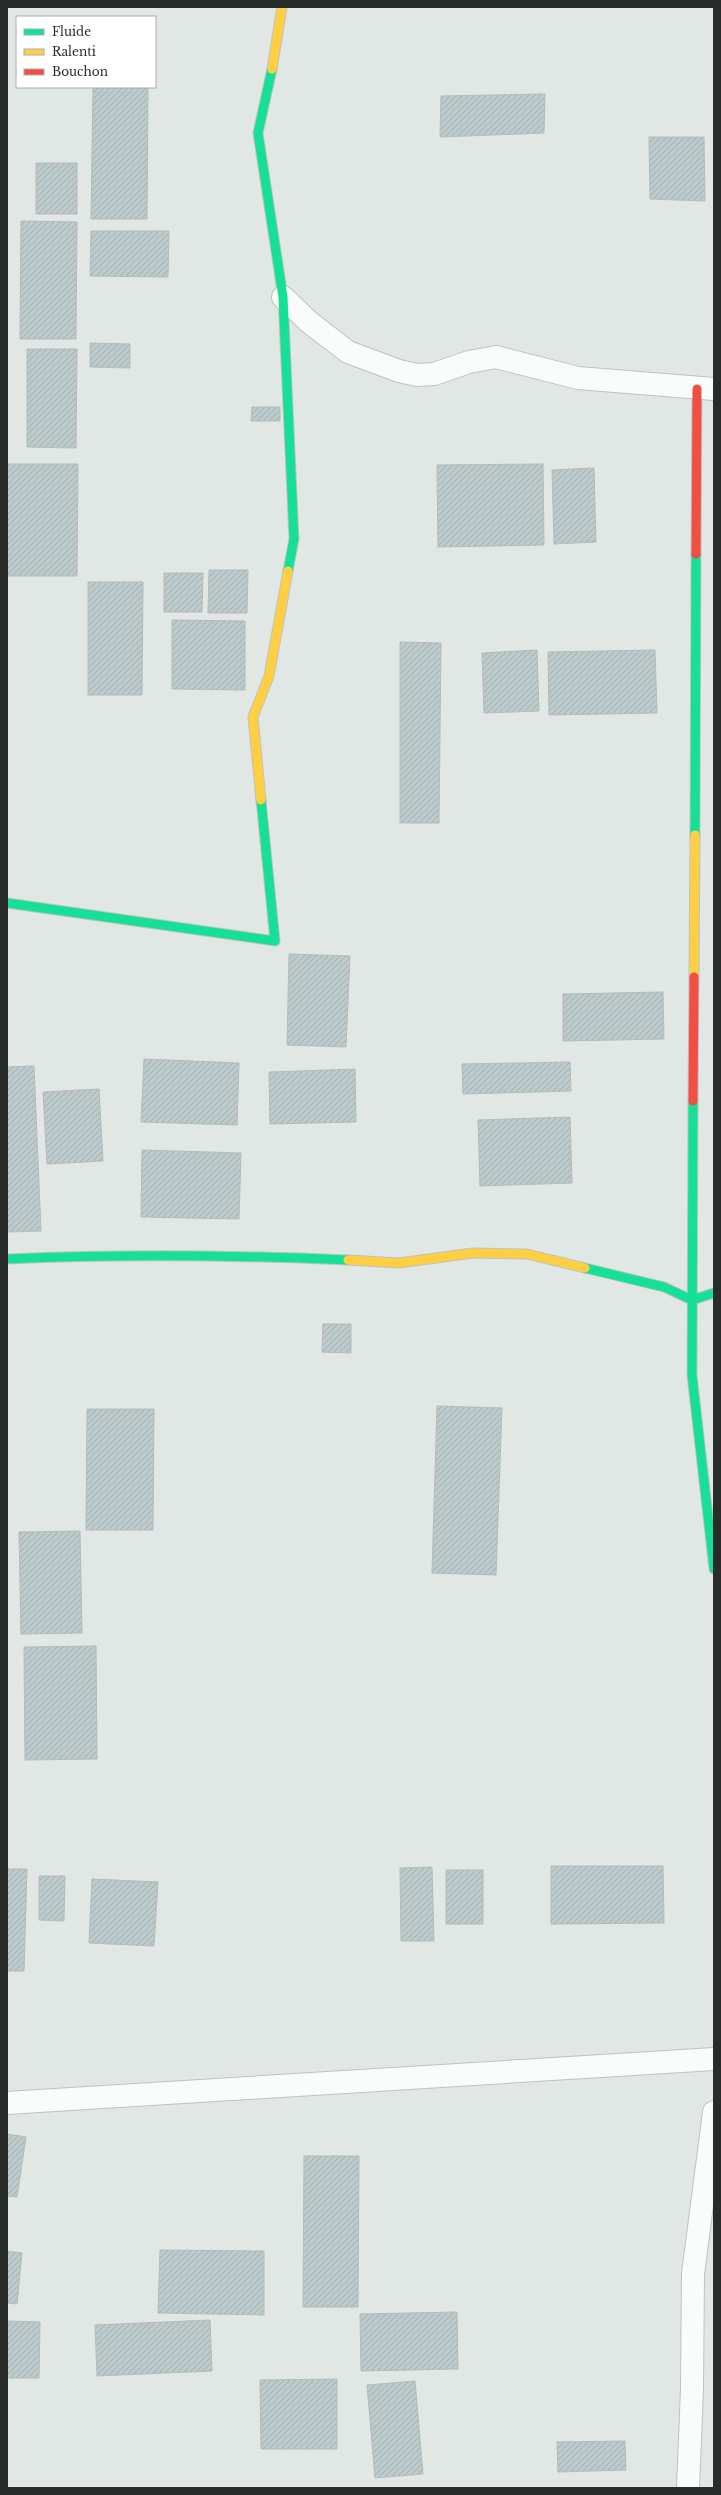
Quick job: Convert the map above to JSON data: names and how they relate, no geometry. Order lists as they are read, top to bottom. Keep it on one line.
{"legend":["Fluide","Ralenti","Bouchon"]}
